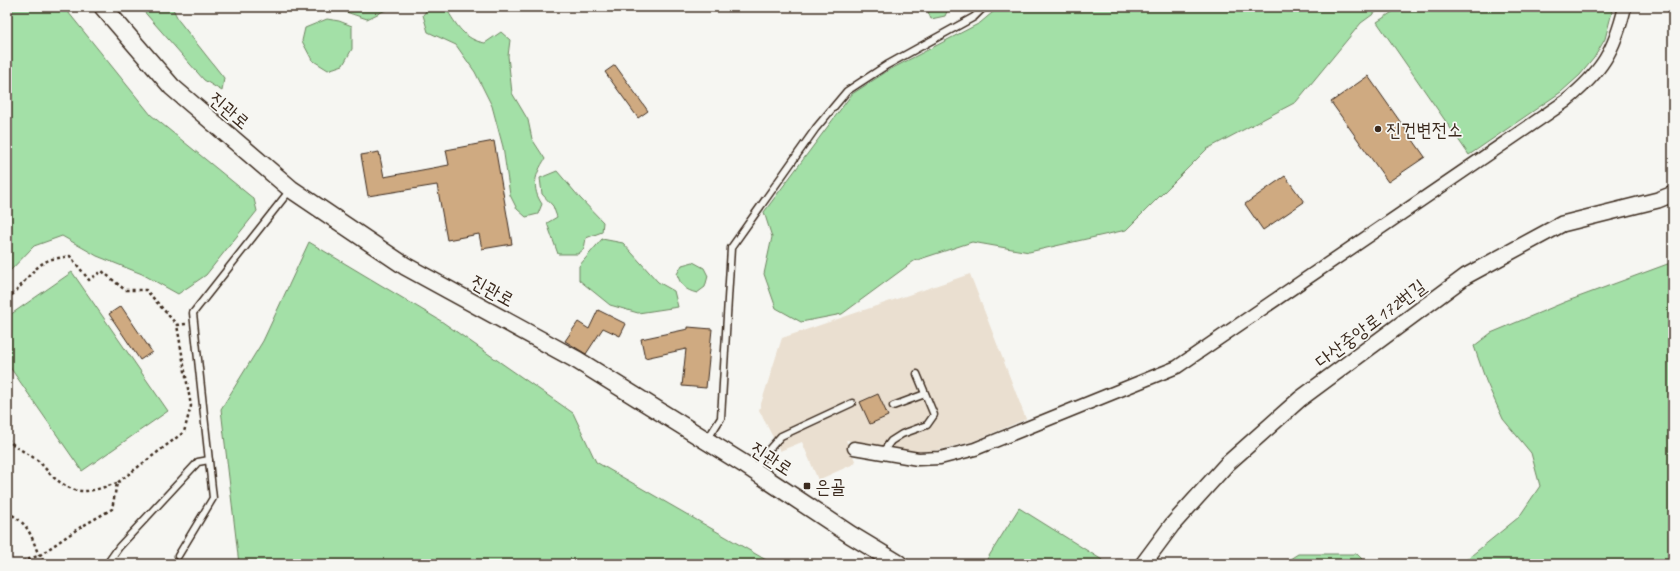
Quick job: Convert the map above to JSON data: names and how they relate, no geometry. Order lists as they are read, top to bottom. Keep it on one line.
{"streets":{"main road":["진관로"],"street":["다산중앙로172번길"]},"places":{"other":["진건변전소"],"transit":["은골"]}}
